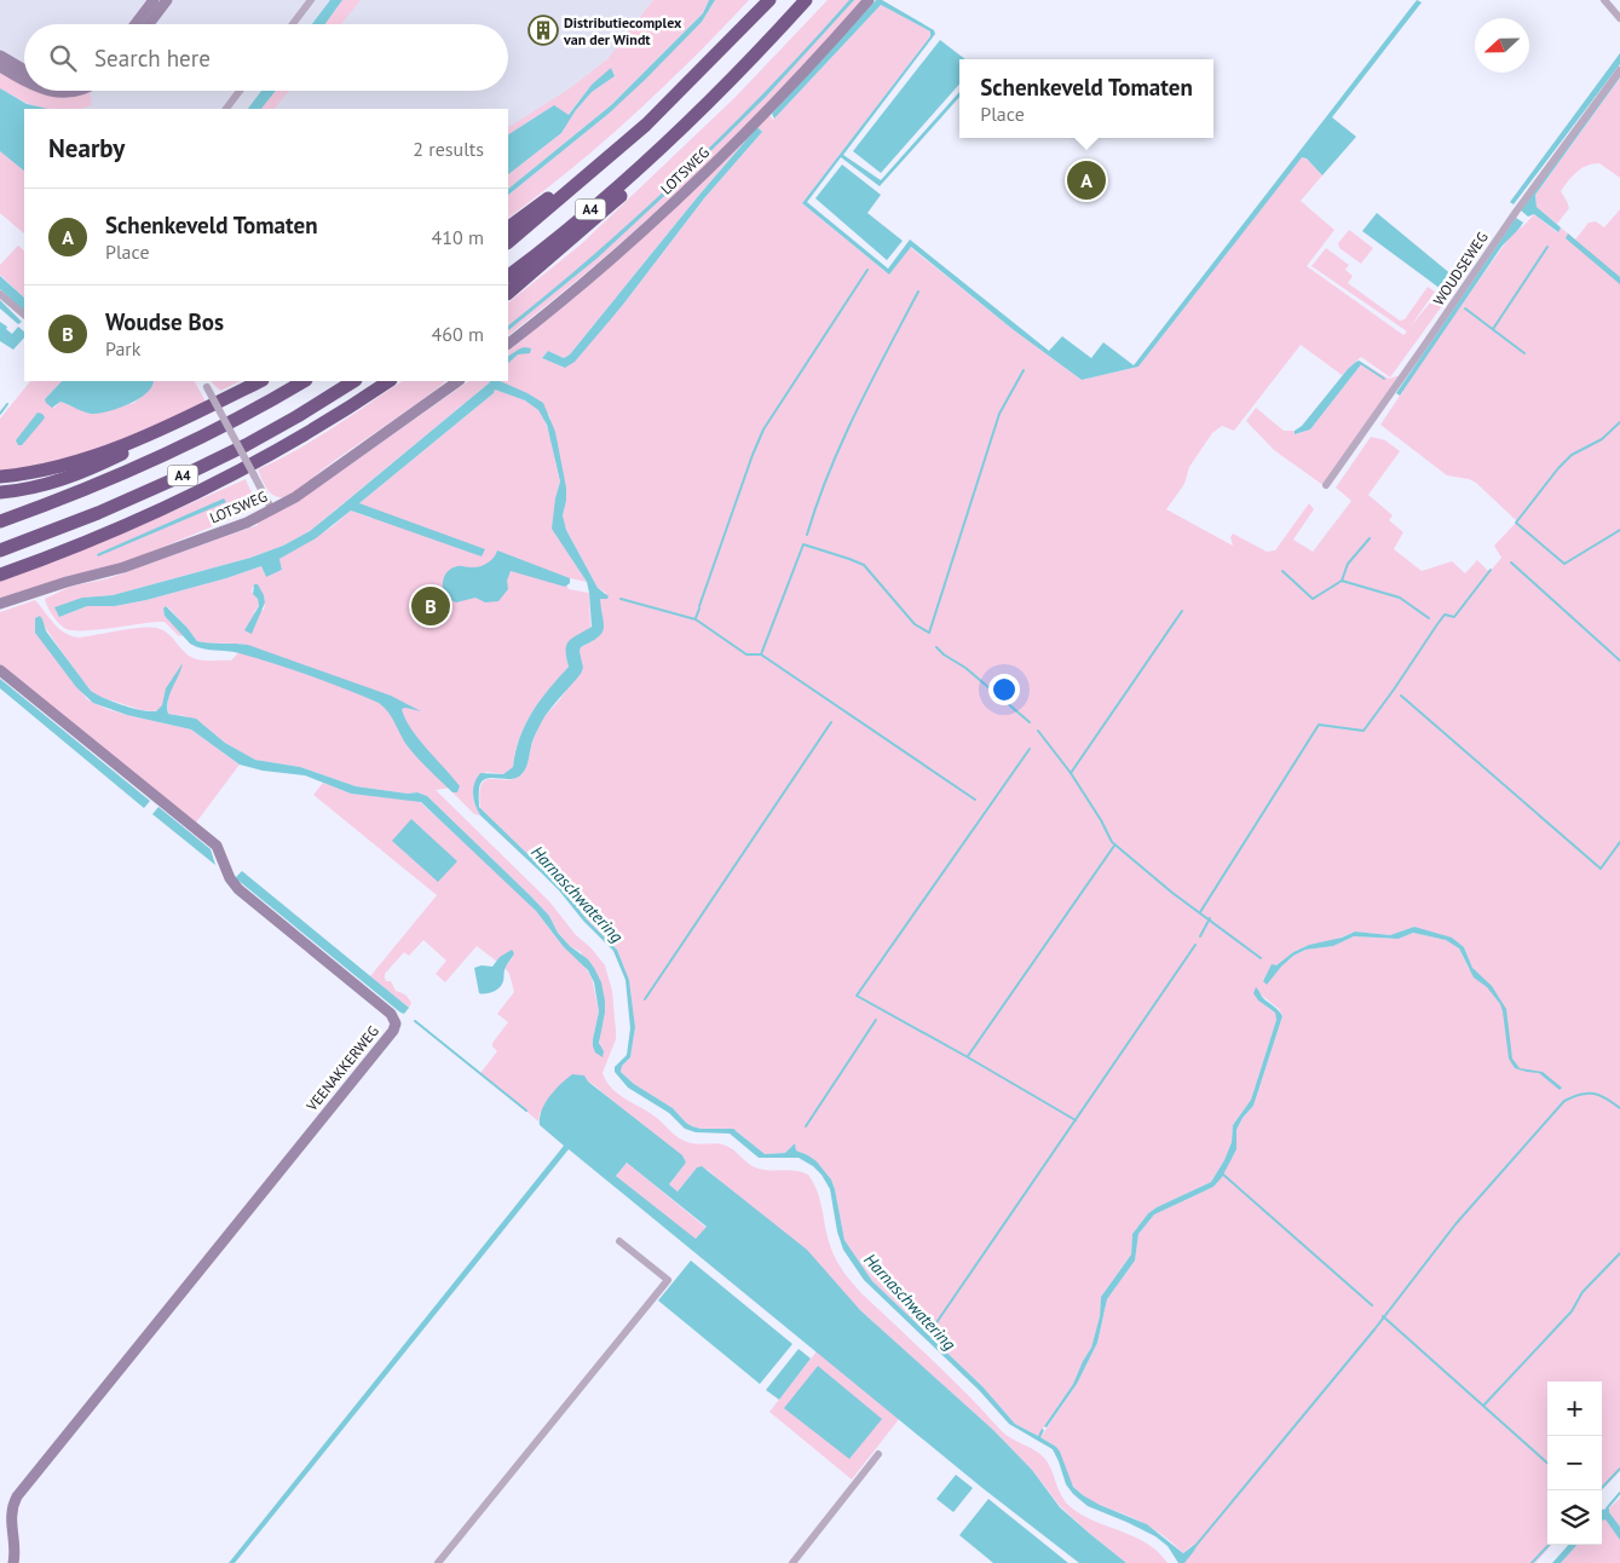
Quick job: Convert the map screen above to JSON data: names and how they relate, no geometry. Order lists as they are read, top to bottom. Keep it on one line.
{"streets":{"highway":["A4"],"street":["LOTSWEG","WOUDSEWEG","VEENAKKERWEG"]},"water":["Harnaschwatering"],"places":{"building":["Distributiecomplex van der Windt"]},"north":"left","page":{"search":"Search here","popup":["Schenkeveld Tomaten","Place"],"heading":["Nearby","2 results"],"pins":["A","B"],"list":[{"mark":"A","name":"Schenkeveld Tomaten","note":"Place","value":"410 m"},{"mark":"B","name":"Woudse Bos","note":"Park","value":"460 m"}],"map_buttons":["+","−"]}}
